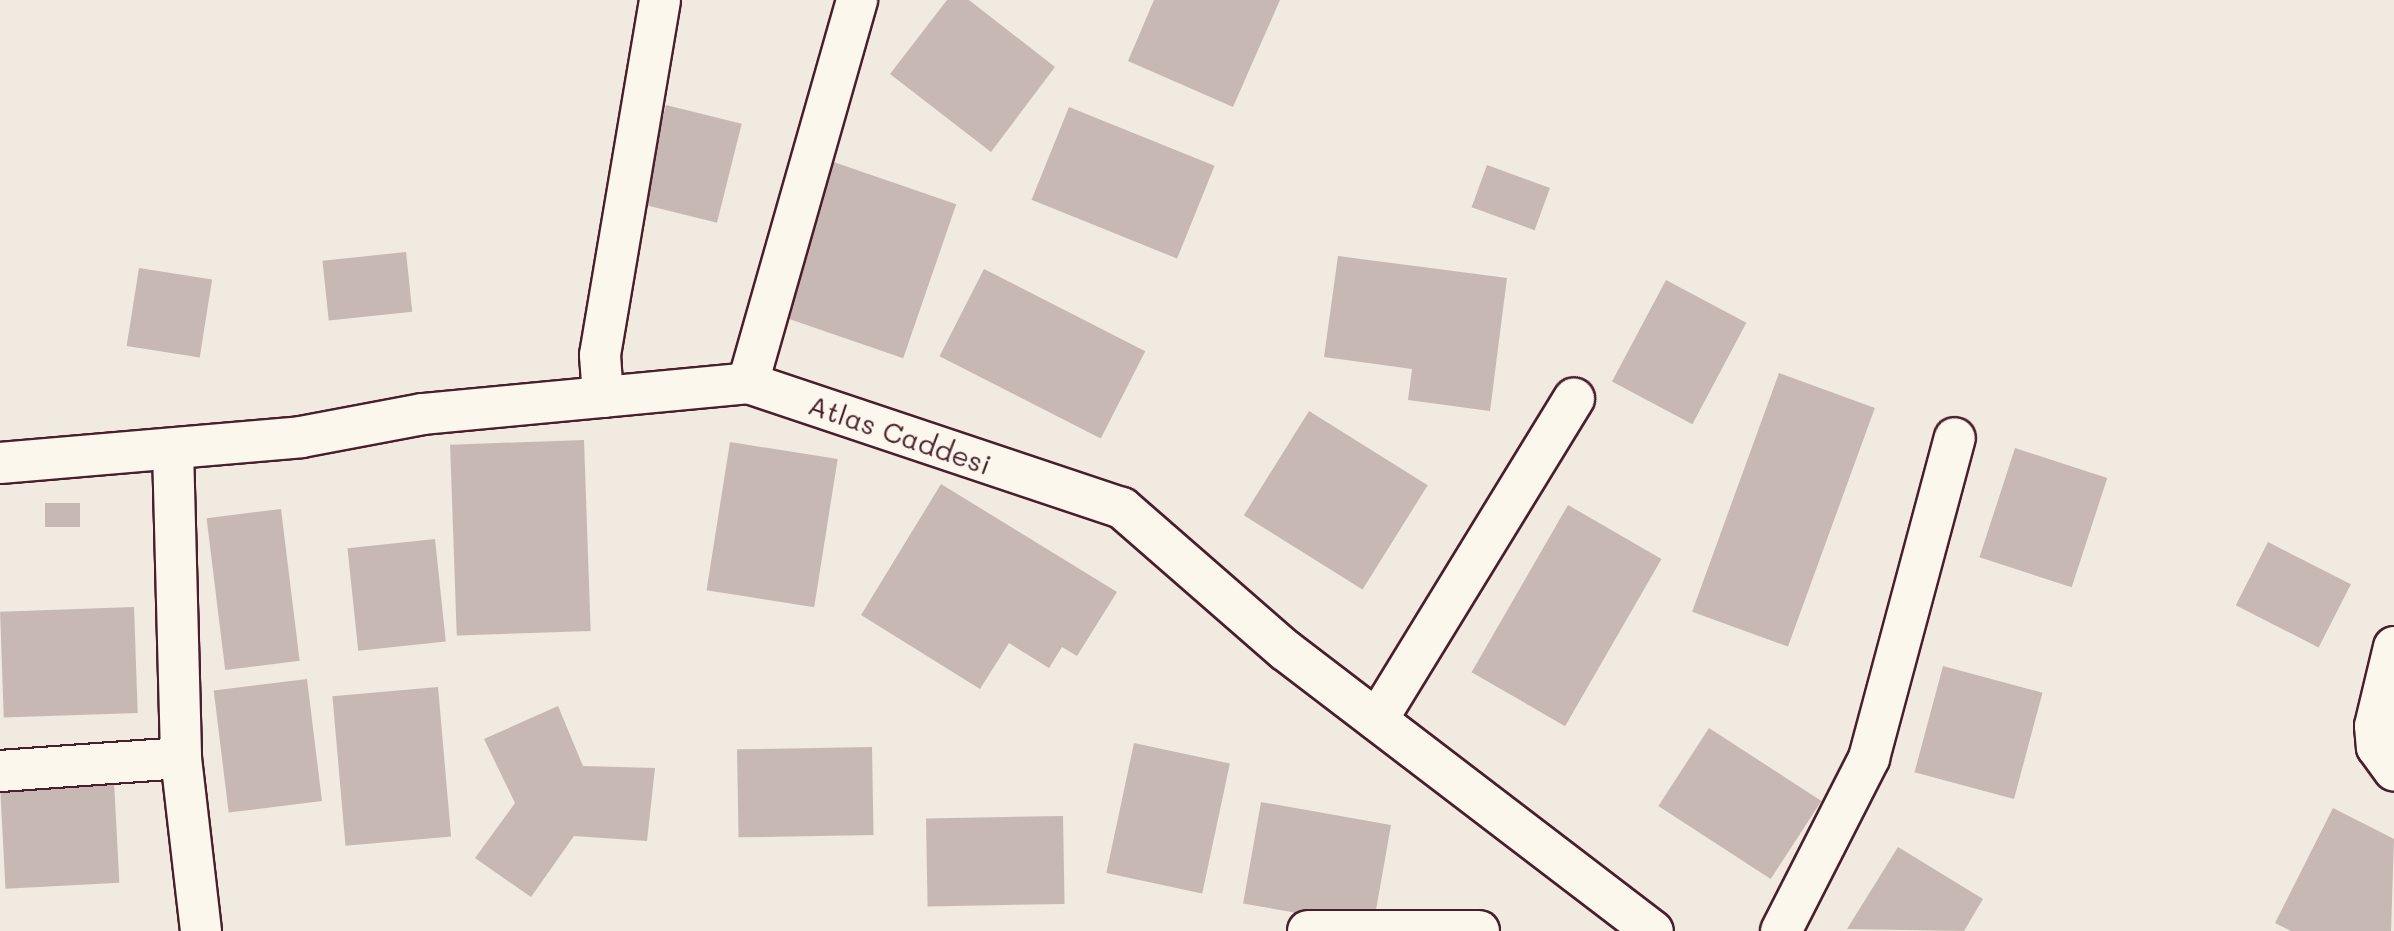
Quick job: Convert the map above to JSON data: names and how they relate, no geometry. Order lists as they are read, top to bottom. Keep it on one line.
{"streets":{"street":["Atlas Caddesi"]}}
